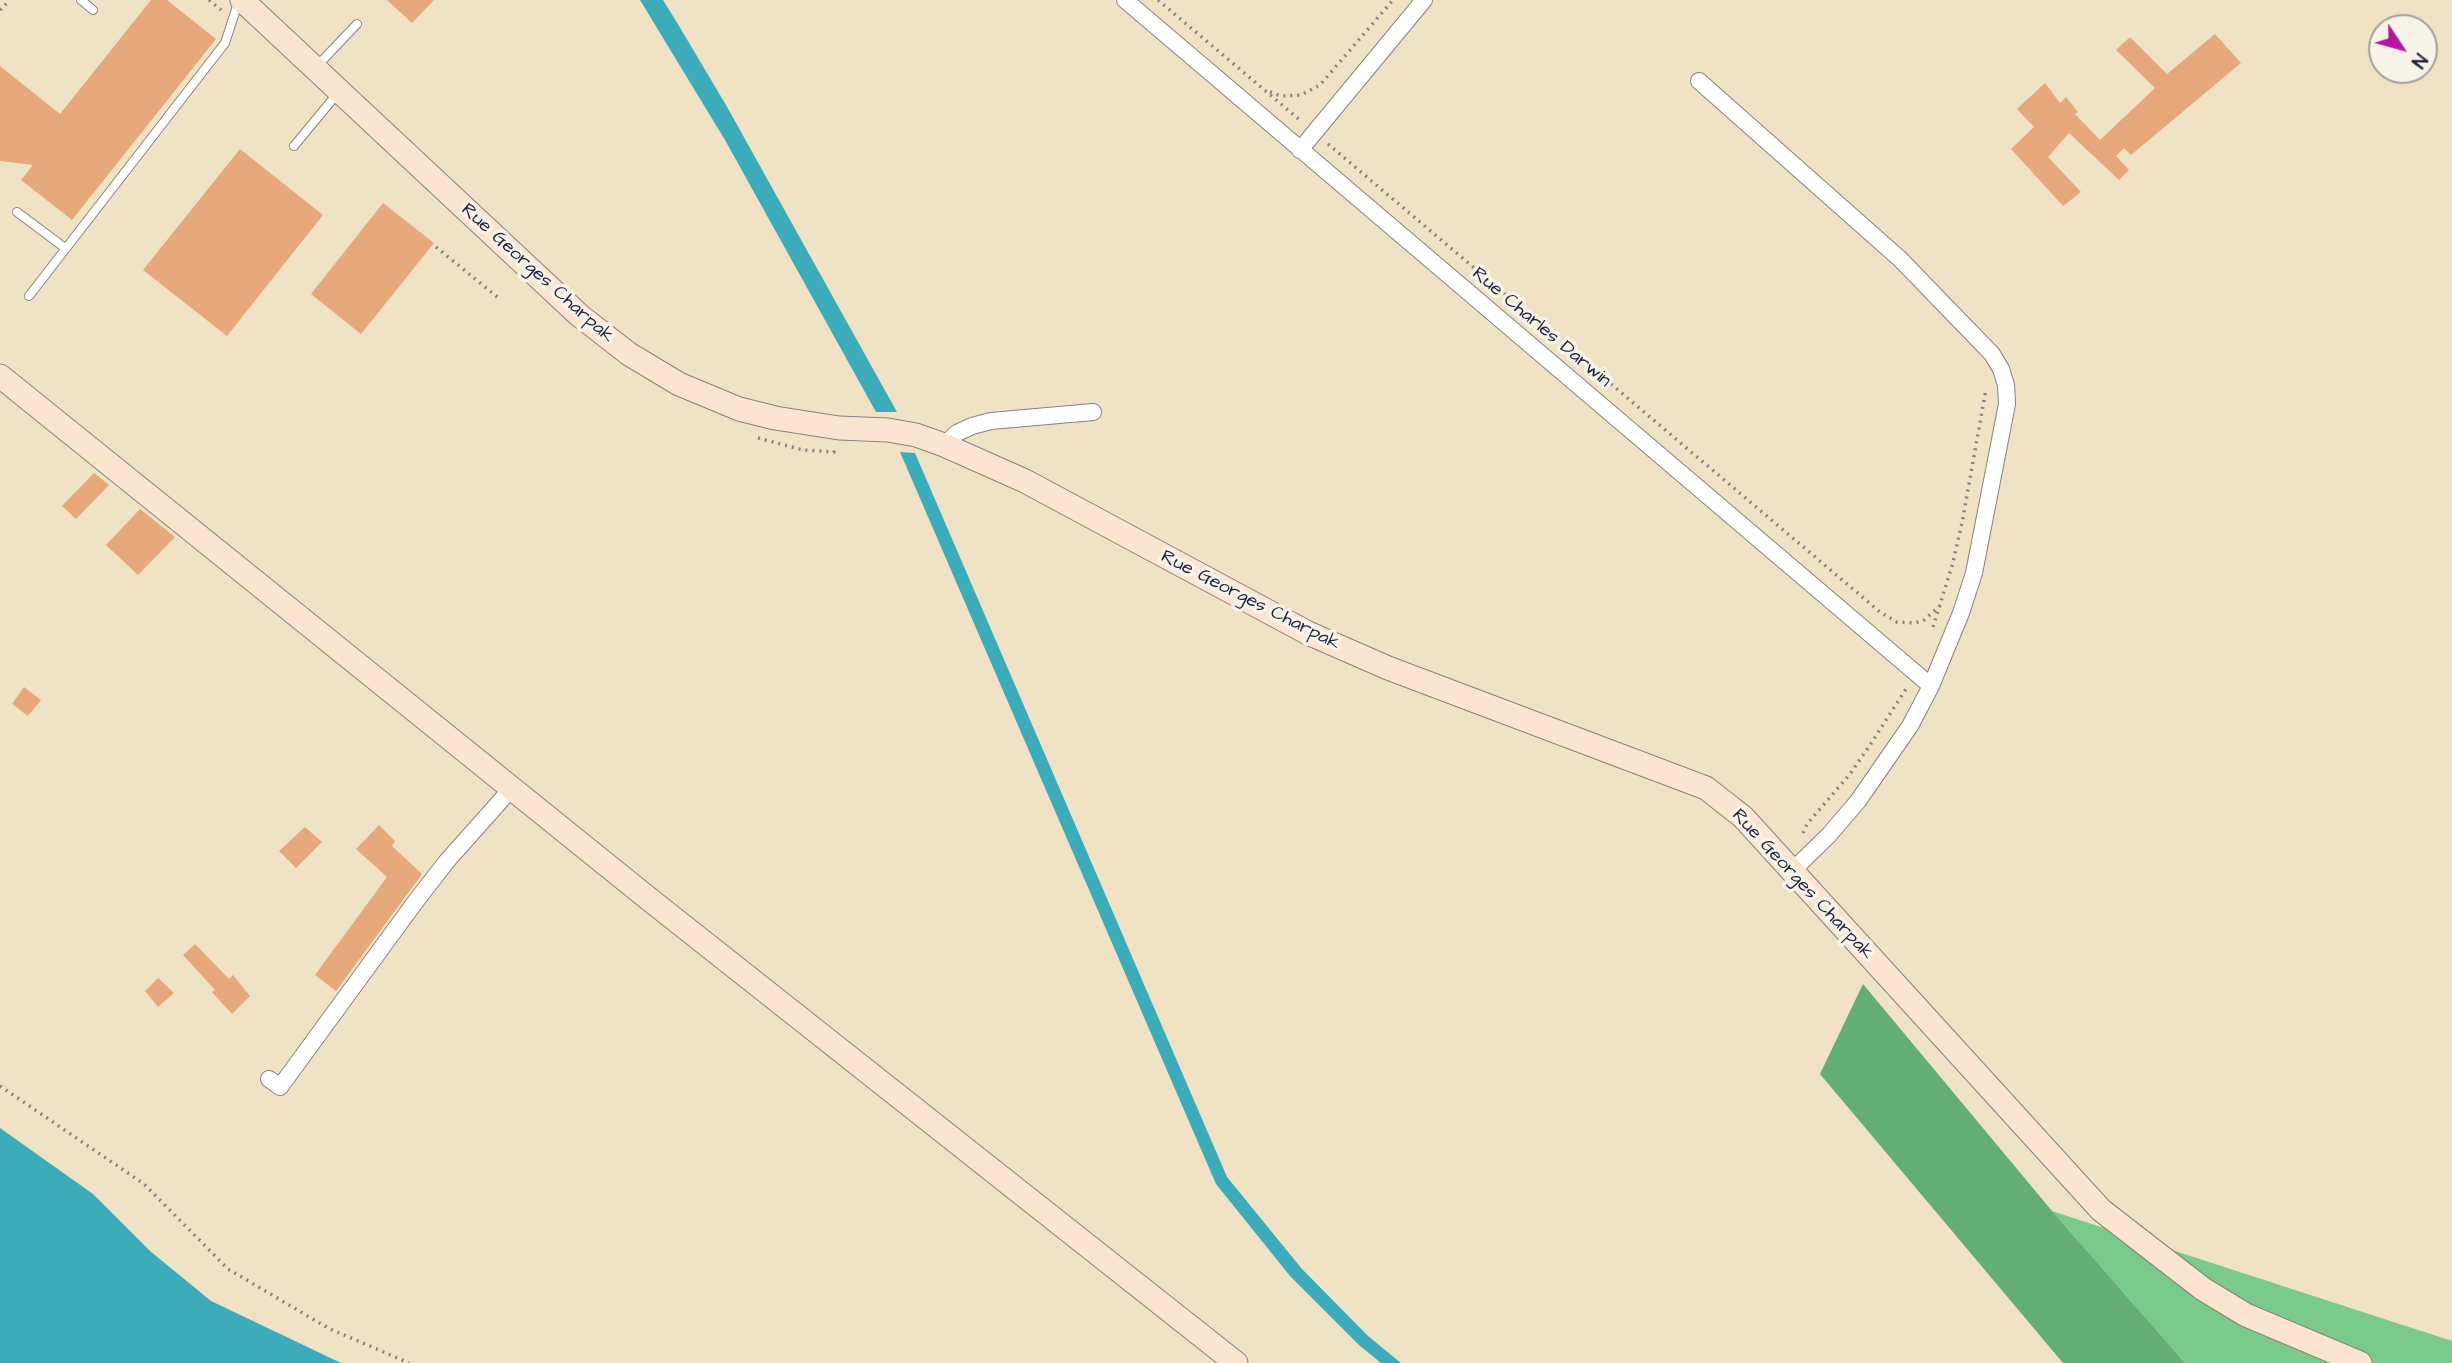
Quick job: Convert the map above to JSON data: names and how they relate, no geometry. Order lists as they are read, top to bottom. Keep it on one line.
{"streets":{"street":["Rue Georges Charpak","Rue Charles Darwin"]},"north":"bottom right"}
